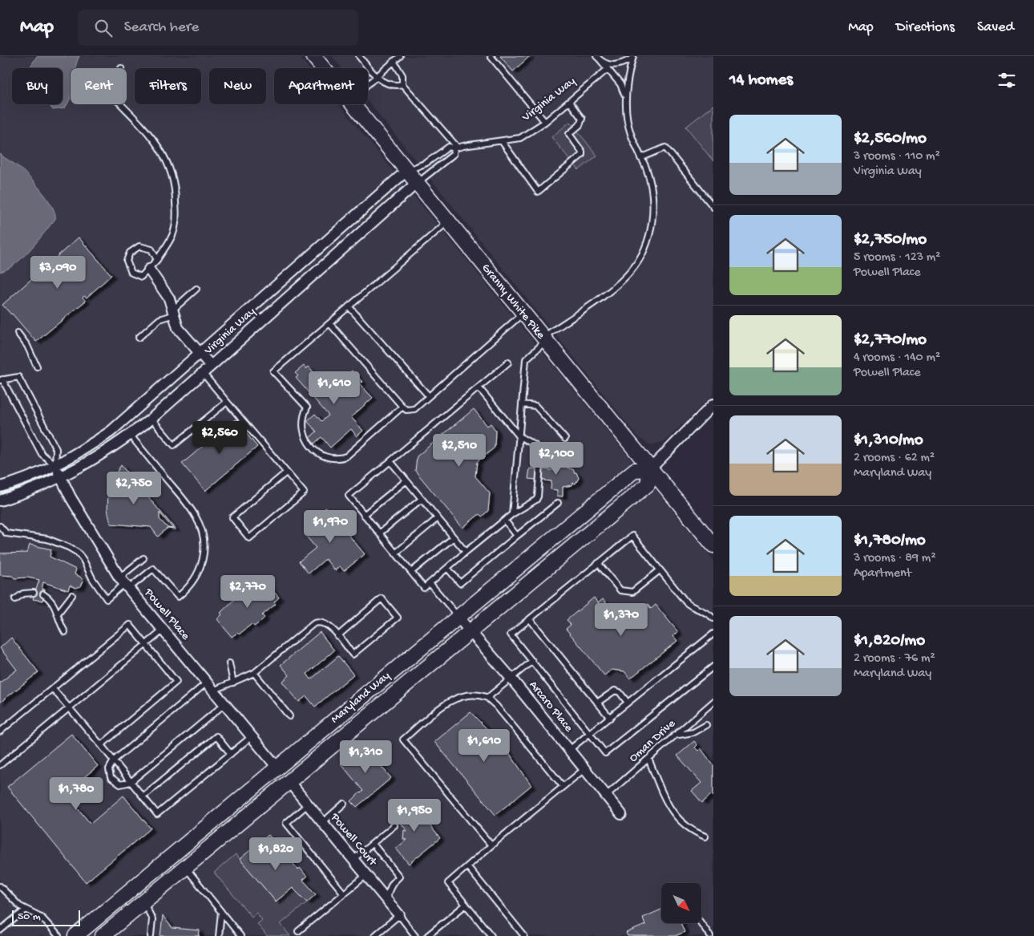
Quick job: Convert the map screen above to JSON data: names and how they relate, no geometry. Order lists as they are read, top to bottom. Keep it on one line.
{"streets":{"main road":["Granny White Pike","Maryland Way"],"street":["Virginia Way","Powell Place","Arcaro Place","Powell Court"],"lane":["Oman Drive"]},"crossings":[["Virginia Way","Granny White Pike"],["Virginia Way","Powell Place"],["Granny White Pike","Maryland Way"],["Powell Place","Maryland Way"],["Maryland Way","Arcaro Place"],["Maryland Way","Powell Court"],["Arcaro Place","Oman Drive"]],"scale_bar":"50 m","north":"bottom right","page":{"header":"Map","search":"Search here","nav":["Map","Directions","Saved"],"heading":"14 homes","chip":["Buy","Rent","Filters","New","Apartment"],"list":[{"name":"$2,560/mo","note":"3 rooms · 110 m² · Virginia Way"},{"name":"$2,750/mo","note":"5 rooms · 123 m² · Powell Place"},{"name":"$2,770/mo","note":"4 rooms · 140 m² · Powell Place"},{"name":"$1,310/mo","note":"2 rooms · 62 m² · Maryland Way"},{"name":"$1,780/mo","note":"3 rooms · 89 m² · Apartment"},{"name":"$1,820/mo","note":"2 rooms · 76 m² · Maryland Way"}],"price":["$3,090","$1,610","$2,560","$2,510","$2,100","$2,750","$1,970","$2,770","$1,370","$1,610","$1,310","$1,780","$1,950","$1,820"],"scale":"50 m"}}
